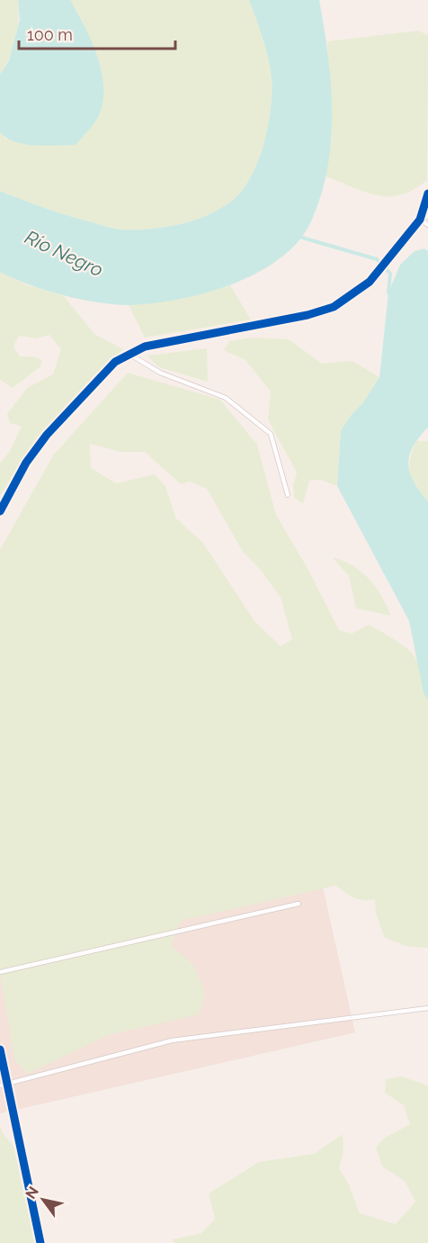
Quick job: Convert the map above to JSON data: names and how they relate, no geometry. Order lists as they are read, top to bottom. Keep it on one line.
{"water":["Río Negro"],"scale_bar":"100 m","north":"top left"}
